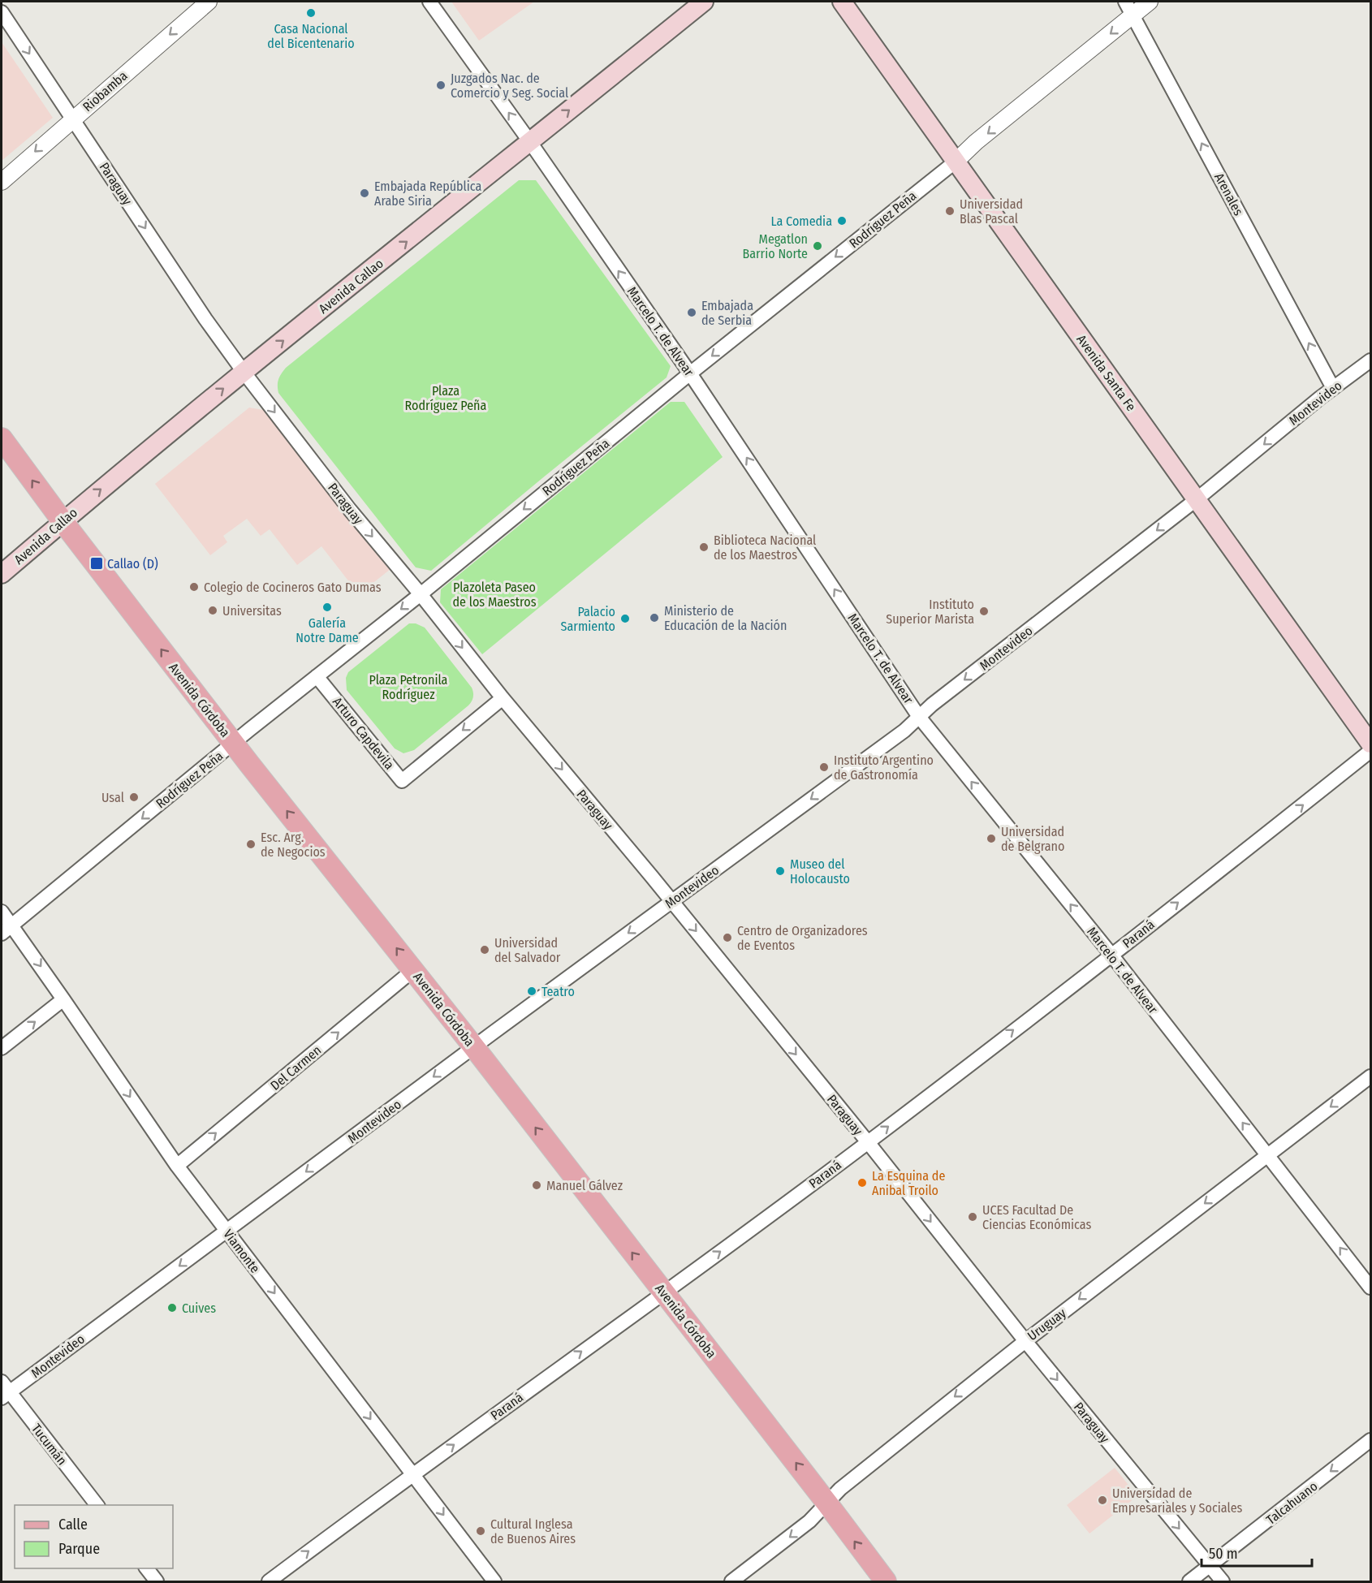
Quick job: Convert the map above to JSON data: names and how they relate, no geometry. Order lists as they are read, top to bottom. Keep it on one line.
{"streets":{"main road":["Avenida Callao","Avenida Santa Fe","Avenida Córdoba"],"street":["Riobamba","Paraguay","Arenales","Rodríguez Peña","Marcelo T. de Alvear","Montevideo","Arturo Capdevila","Paraná","Del Carmen","Viamonte","Uruguay","Tucumán","Talcahuano"]},"crossings":[["Riobamba","Paraguay"],["Paraguay","Rodríguez Peña"],["Paraguay","Avenida Callao"],["Paraguay","Montevideo"],["Paraguay","Arturo Capdevila"],["Paraguay","Paraná"],["Paraguay","Uruguay"],["Paraguay","Talcahuano"],["Arenales","Rodríguez Peña"],["Arenales","Montevideo"],["Rodríguez Peña","Marcelo T. de Alvear"],["Rodríguez Peña","Avenida Santa Fe"],["Rodríguez Peña","Avenida Córdoba"],["Rodríguez Peña","Arturo Capdevila"],["Rodríguez Peña","Viamonte"],["Avenida Callao","Marcelo T. de Alvear"],["Avenida Callao","Avenida Córdoba"],["Marcelo T. de Alvear","Montevideo"],["Marcelo T. de Alvear","Paraná"],["Marcelo T. de Alvear","Uruguay"],["Avenida Santa Fe","Montevideo"],["Montevideo","Avenida Córdoba"],["Montevideo","Viamonte"],["Montevideo","Tucumán"],["Avenida Córdoba","Paraná"],["Avenida Córdoba","Del Carmen"],["Avenida Córdoba","Uruguay"],["Paraná","Viamonte"],["Del Carmen","Viamonte"]],"one_way":["Riobamba","Paraguay","Arenales","Rodríguez Peña","Avenida Callao","Marcelo T. de Alvear","Montevideo","Avenida Córdoba","Paraná","Del Carmen","Viamonte","Uruguay","Talcahuano"],"parks":["Plaza Rodríguez Peña","Plazoleta Paseo de los Maestros","Plaza Petronila Rodríguez"],"places":{"other":["Casa Nacional del Bicentenario","Juzgados Nac. de Comercio y Seg. Social","Embajada República Arabe Siria","Universidad Blas Pascal","La Comedia","Megatlon Barrio Norte","Embajada de Serbia","Biblioteca Nacional de los Maestros","Colegio de Cocineros Gato Dumas","Galería Notre Dame","Universitas","Instituto Superior Marista","Ministerio de Educación de la Nación","Palacio Sarmiento","Instituto Argentino de Gastronomía","Usal","Universidad de Belgrano","Esc. Arg. de Negocios","Museo del Holocausto","Centro de Organizadores de Eventos","Universidad del Salvador","Teatro","La Esquina de Anibal Troilo","Manuel Gálvez","UCES Facultad De Ciencias Económicas","Cuives","Universidad de Empresariales y Sociales","Cultural Inglesa de Buenos Aires"],"transit":["Callao (D)"]},"legend":["Calle","Parque"],"scale_bar":"50 m"}
